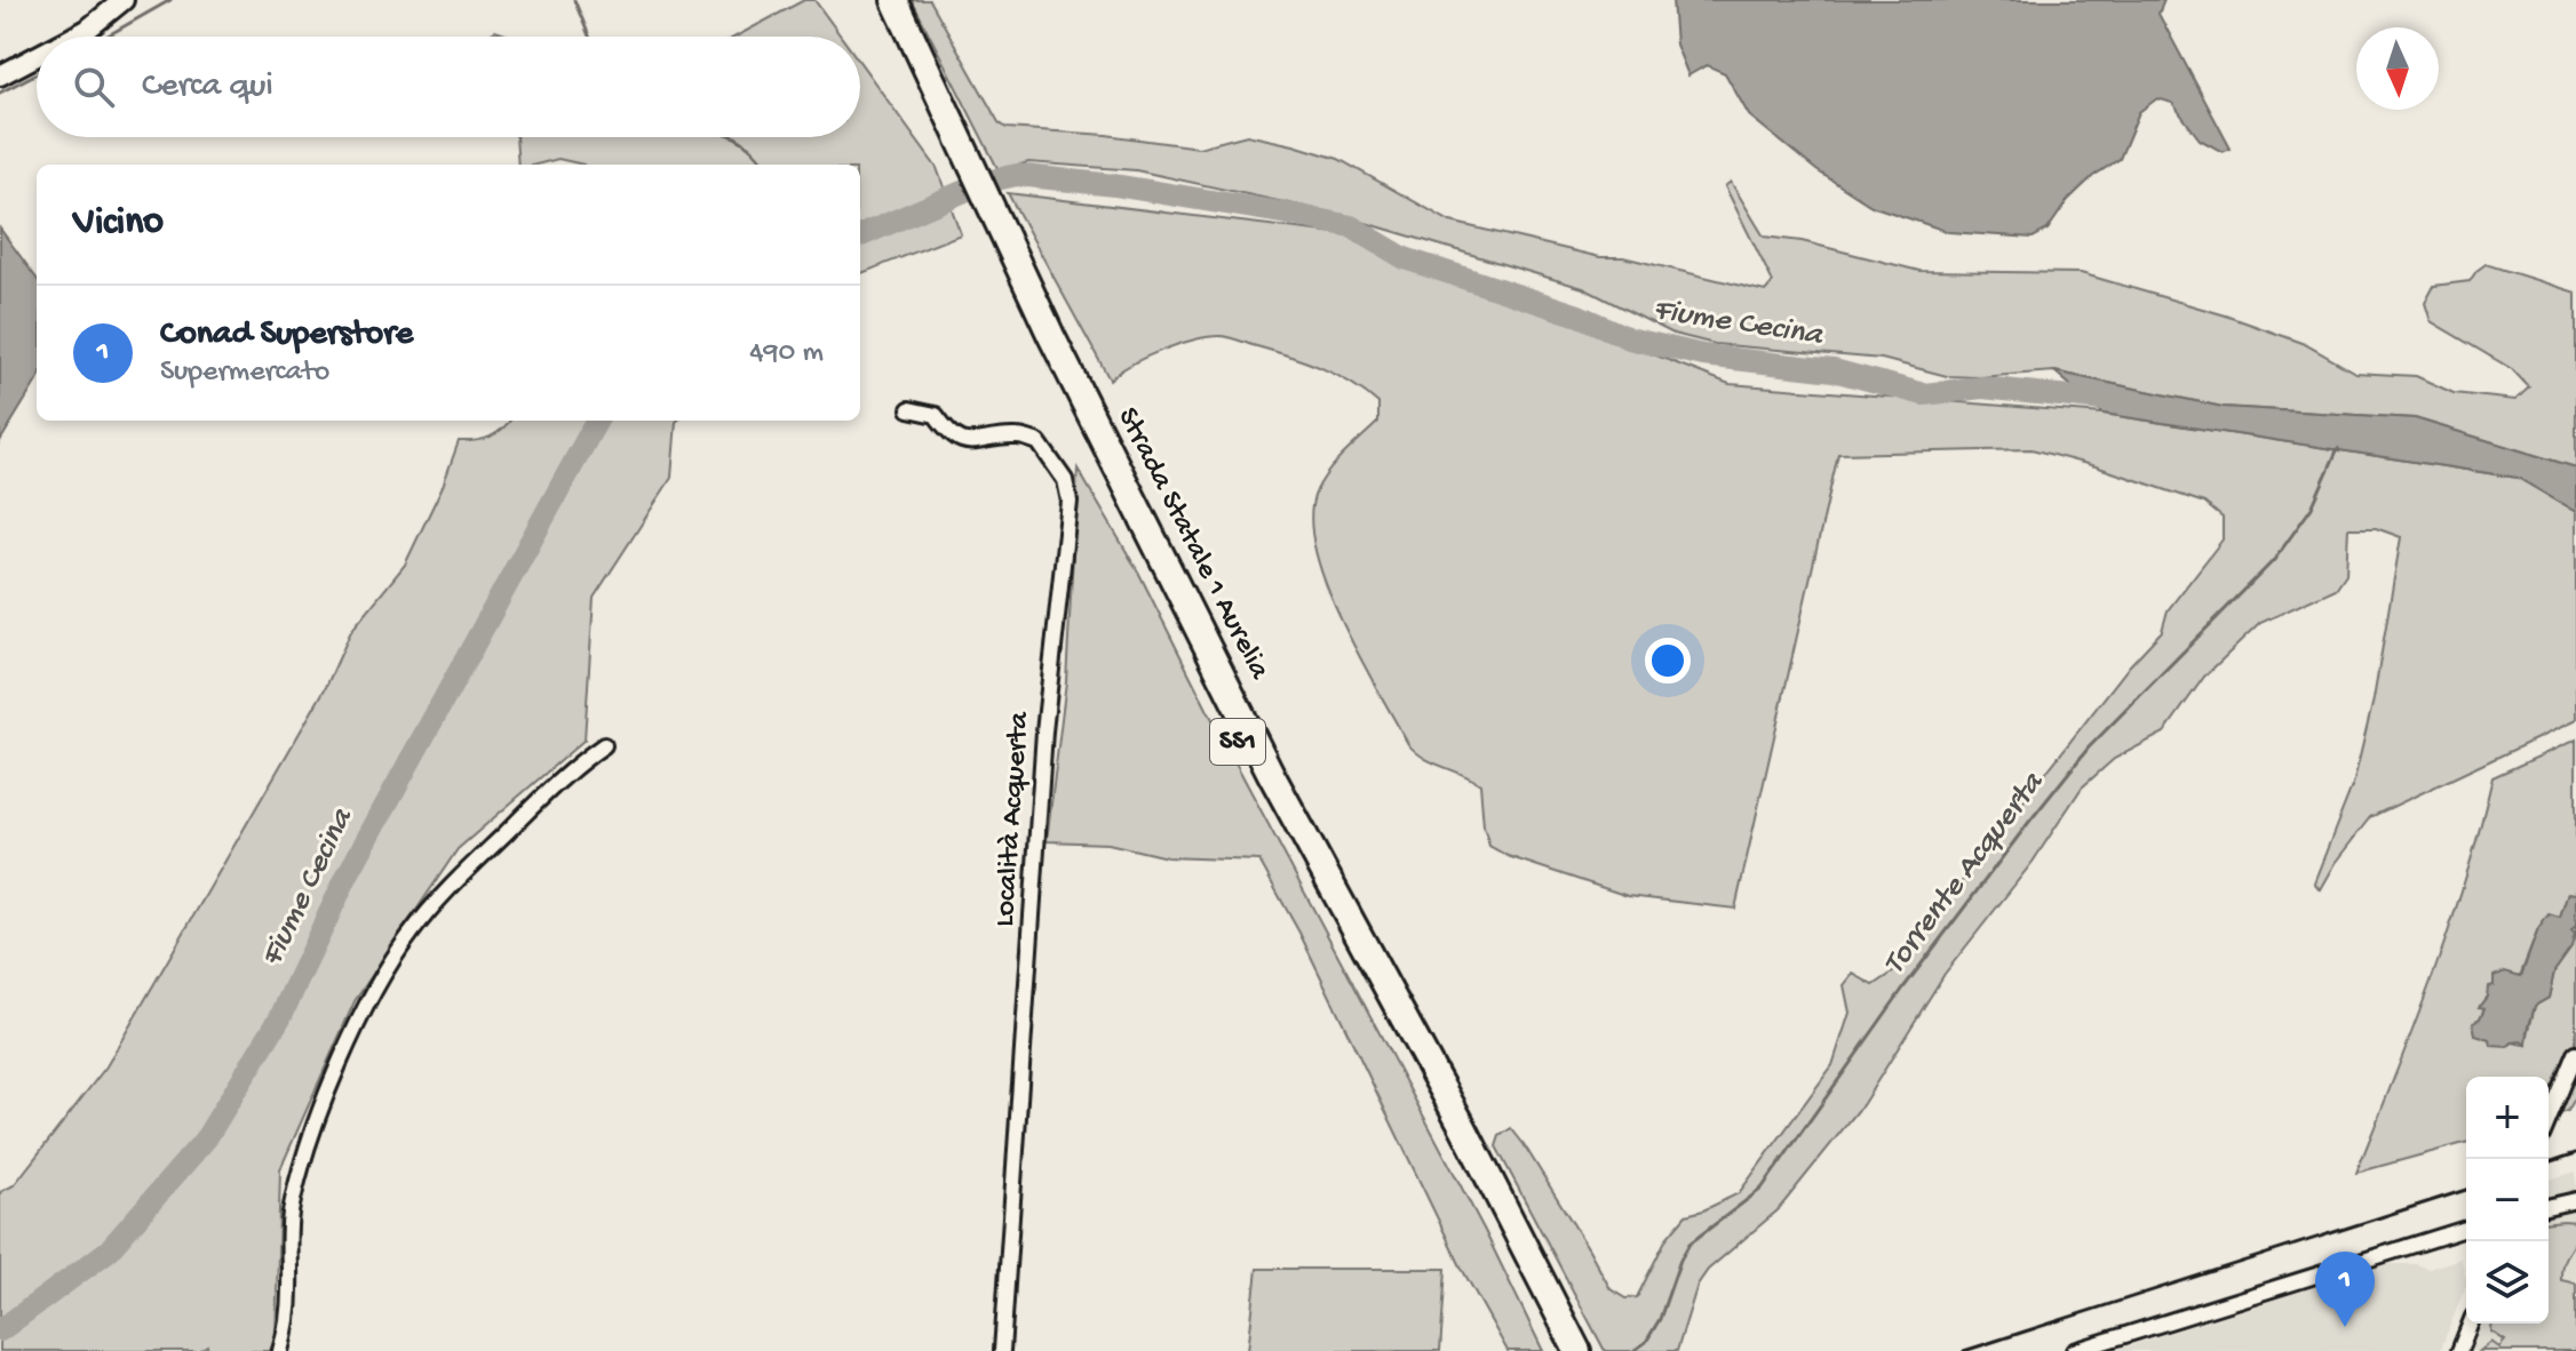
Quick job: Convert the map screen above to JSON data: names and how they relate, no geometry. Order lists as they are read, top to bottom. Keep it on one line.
{"streets":{"highway":["Strada Statale 1 Aurelia","SS1"],"street":["Località Acquerta"]},"water":["Fiume Cecina","Torrente Acquerta"],"north":"bottom","page":{"search":"Cerca qui","heading":"Vicino","list":[{"mark":"1","name":"Conad Superstore","note":"Supermercato","value":"490 m"}],"map_buttons":["+","−"],"pins":"1"}}
